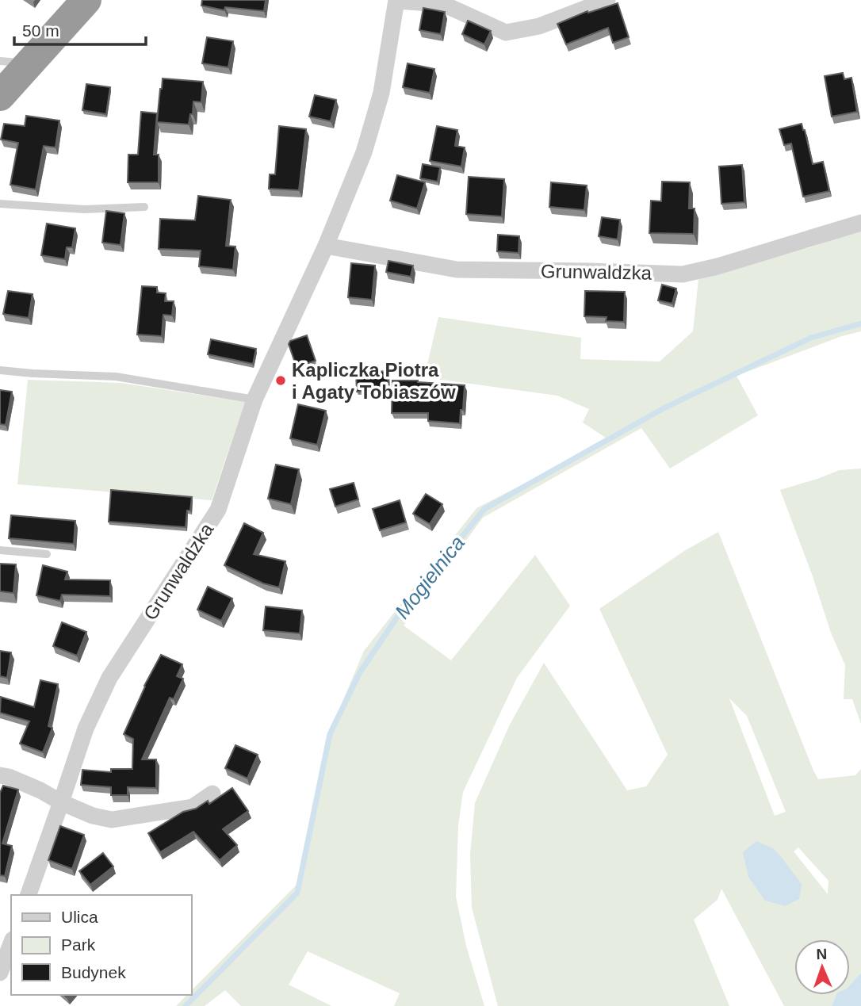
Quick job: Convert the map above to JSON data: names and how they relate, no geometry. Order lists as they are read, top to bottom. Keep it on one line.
{"streets":{"street":["Grunwaldzka"]},"water":["Mogielnica"],"places":["Kapliczka Piotra i Agaty Tobiaszów"],"legend":["Ulica","Park","Budynek"],"scale_bar":"50 m","north":"top"}
